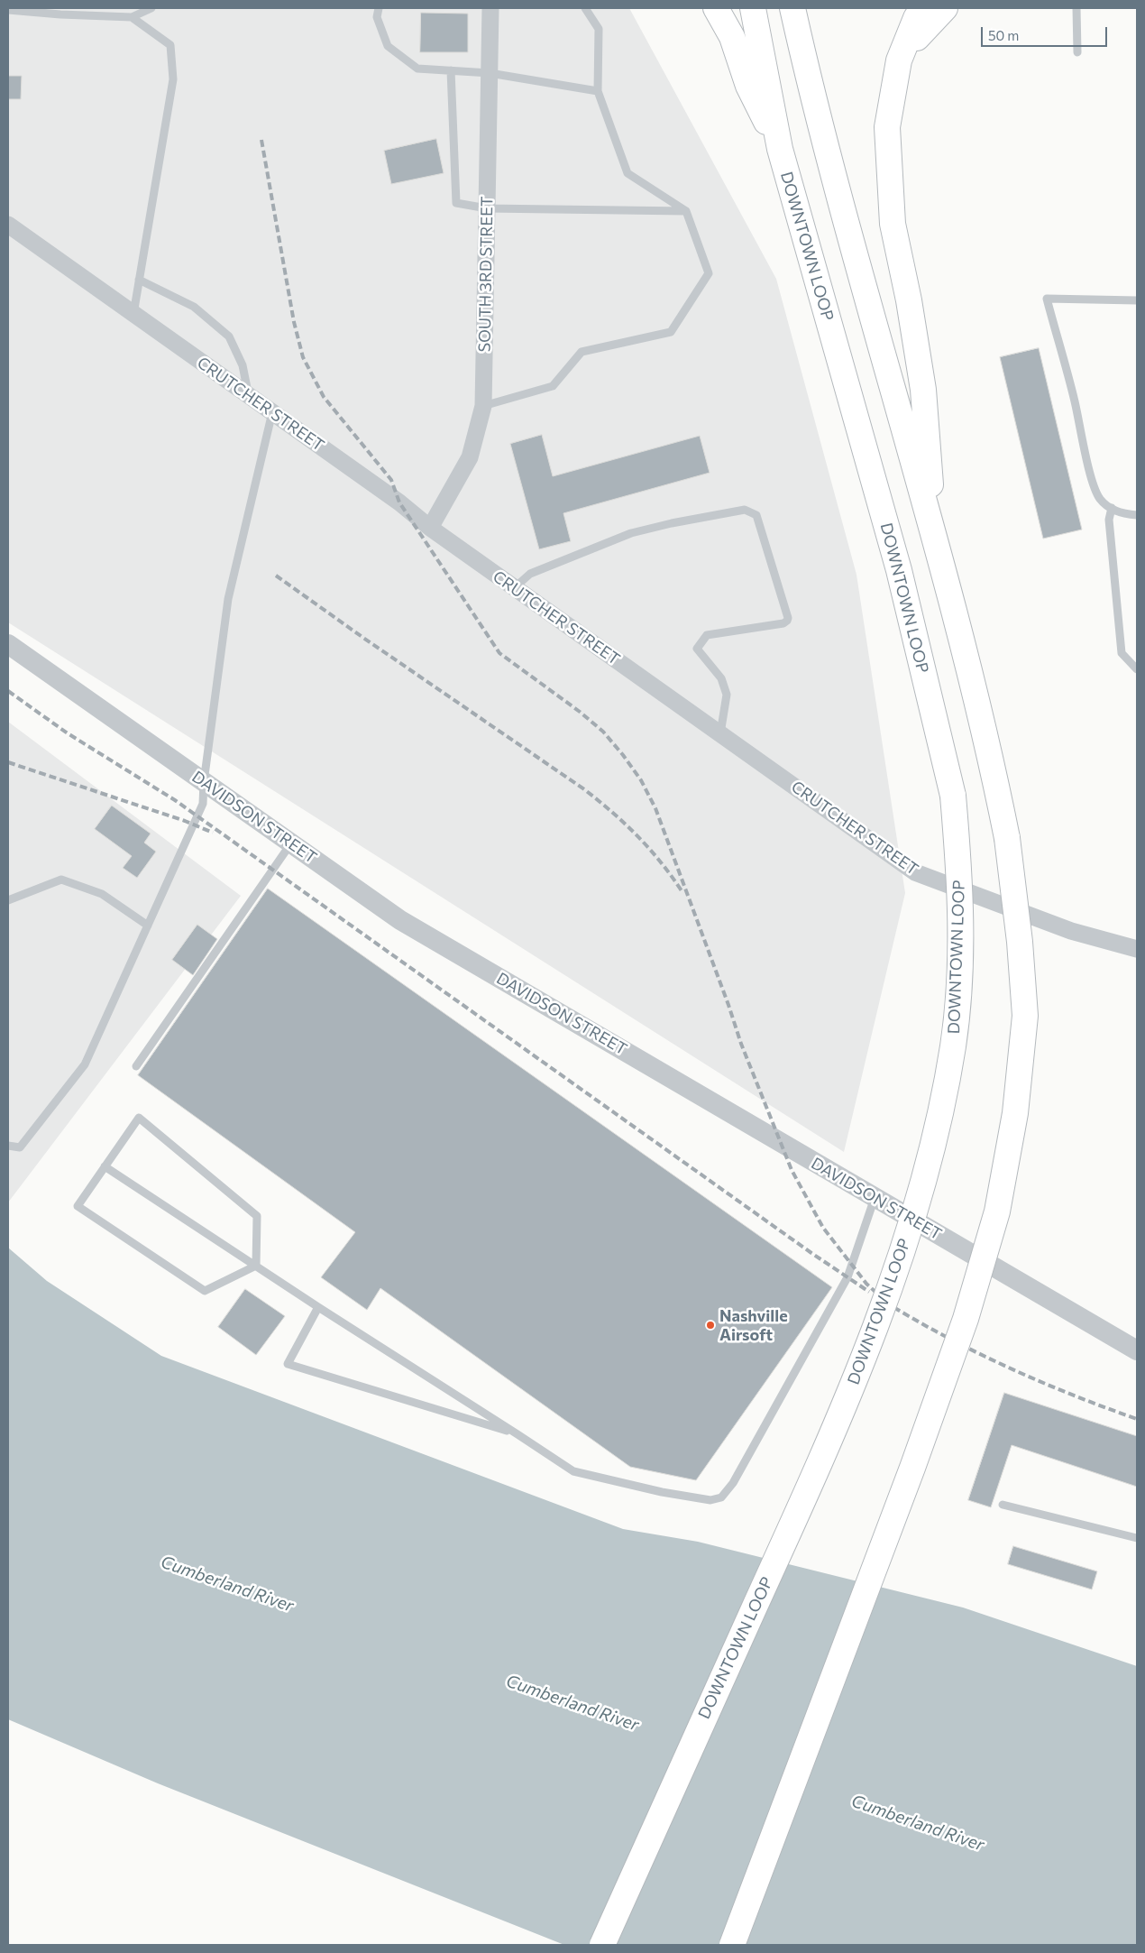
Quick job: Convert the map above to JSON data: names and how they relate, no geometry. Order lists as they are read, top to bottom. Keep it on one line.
{"streets":{"highway":["DOWNTOWN LOOP"],"street":["SOUTH 3RD STREET","CRUTCHER STREET","DAVIDSON STREET"]},"crossings":[["SOUTH 3RD STREET","CRUTCHER STREET"]],"water":["Cumberland River"],"places":["Nashville Airsoft"],"scale_bar":"50 m"}
